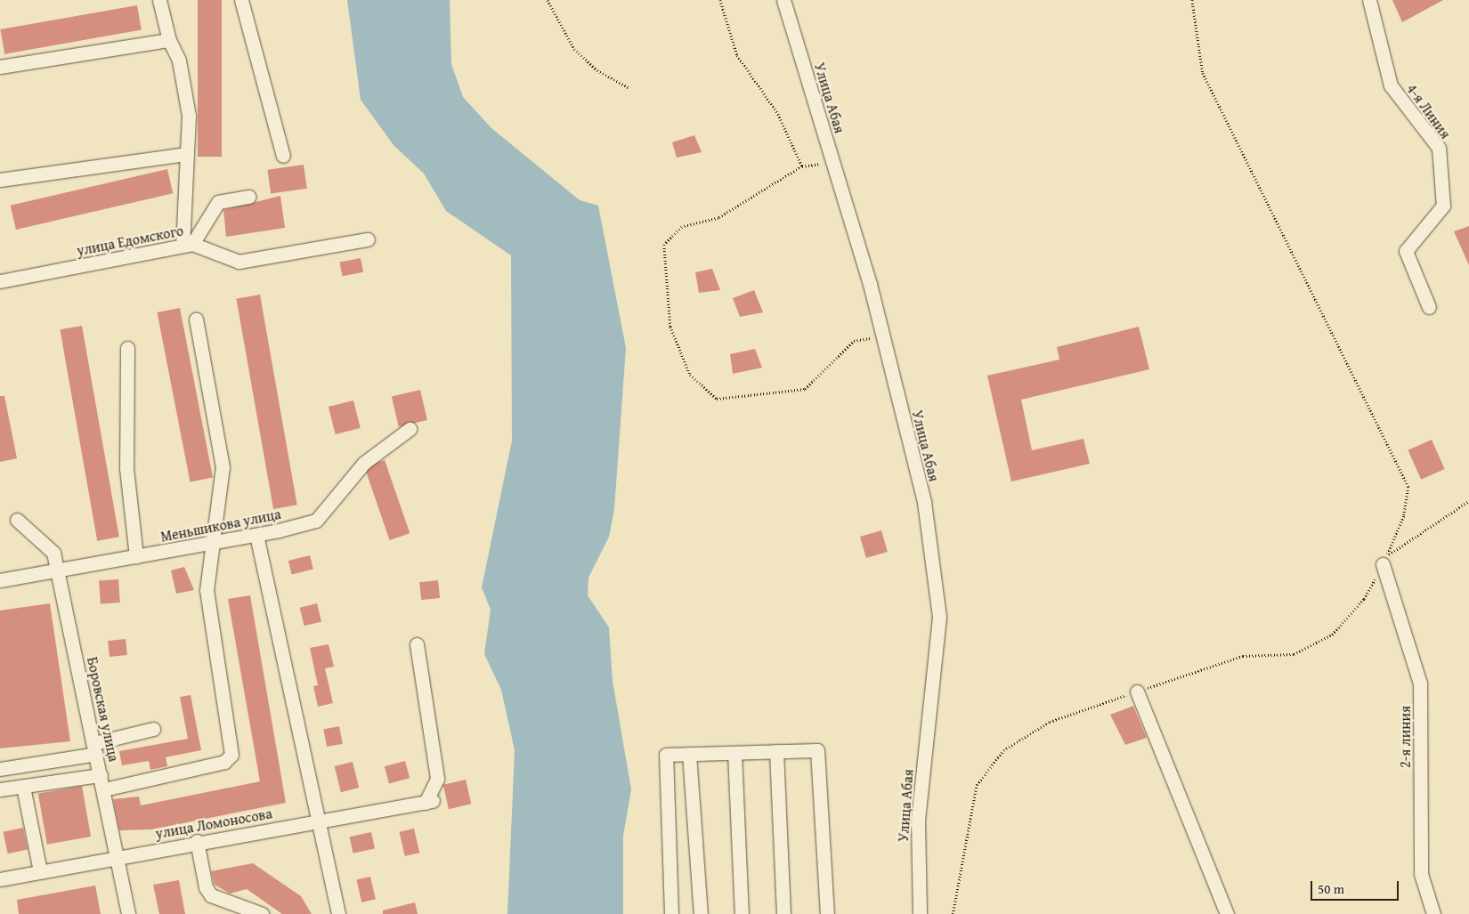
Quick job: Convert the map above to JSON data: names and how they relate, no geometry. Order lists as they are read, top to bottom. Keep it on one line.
{"streets":{"street":["Улица Абая","4-я Линия","улица Едомского","Меньшикова улица","Боровская улица","2-я линия","улица Ломоносова"]},"crossings":[["Меньшикова улица","Боровская улица"],["Боровская улица","улица Ломоносова"]],"scale_bar":"50 m"}
